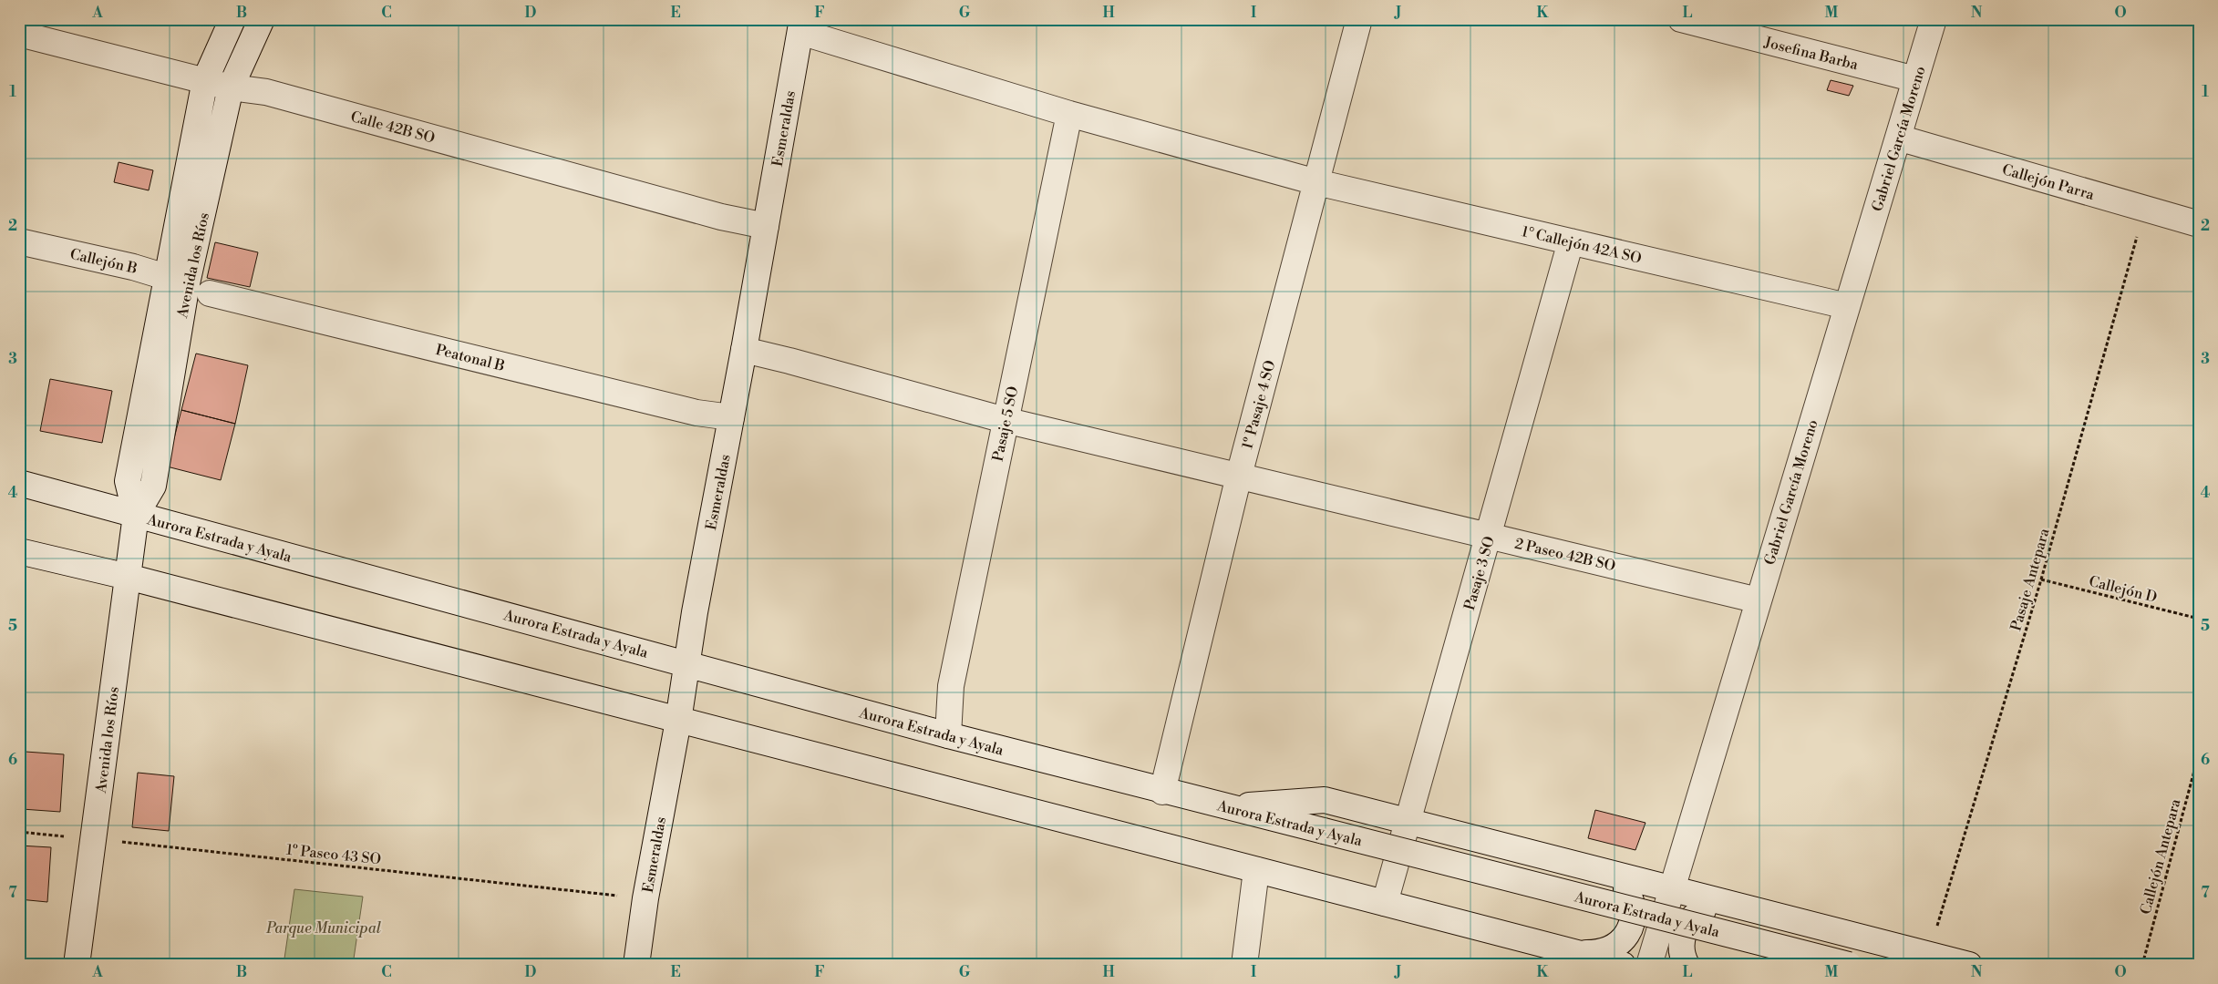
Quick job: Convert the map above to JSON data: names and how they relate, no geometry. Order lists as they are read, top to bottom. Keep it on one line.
{"streets":{"street":["Josefina Barba","Calle 42B SO","Esmeraldas","Gabriel García Moreno","Callejón Parra","1° Callejón 42A SO","Callejón B","Avenida los Ríos","Peatonal B","1º Pasaje 4 SO","Pasaje 5 SO","Aurora Estrada y Ayala","2 Paseo 42B SO","Pasaje 3 SO"],"path":["Pasaje Antepara","Callejón D","1º Paseo 43 SO","Callejón Antepara"]},"crossings":[["Josefina Barba","Gabriel García Moreno"],["Calle 42B SO","Esmeraldas"],["Calle 42B SO","Avenida los Ríos"],["Esmeraldas","1° Callejón 42A SO"],["Esmeraldas","Peatonal B"],["Esmeraldas","Aurora Estrada y Ayala"],["Esmeraldas","2 Paseo 42B SO"],["Esmeraldas","1º Paseo 43 SO"],["Gabriel García Moreno","Callejón Parra"],["Gabriel García Moreno","1° Callejón 42A SO"],["Gabriel García Moreno","2 Paseo 42B SO"],["Callejón Parra","Pasaje Antepara"],["1° Callejón 42A SO","1º Pasaje 4 SO"],["1° Callejón 42A SO","Pasaje 5 SO"],["1° Callejón 42A SO","Pasaje 3 SO"],["Callejón B","Avenida los Ríos"],["Avenida los Ríos","Aurora Estrada y Ayala"],["Avenida los Ríos","1º Paseo 43 SO"],["1º Pasaje 4 SO","Aurora Estrada y Ayala"],["1º Pasaje 4 SO","2 Paseo 42B SO"],["Pasaje 5 SO","Aurora Estrada y Ayala"],["Pasaje 5 SO","2 Paseo 42B SO"],["2 Paseo 42B SO","Pasaje 3 SO"],["Pasaje Antepara","Callejón D"]],"parks":["Parque Municipal"],"grid":{"columns":["A","B","C","D","E","F","G","H","I","J","K","L","M","N","O"],"rows":["1","2","3","4","5","6","7"]}}
